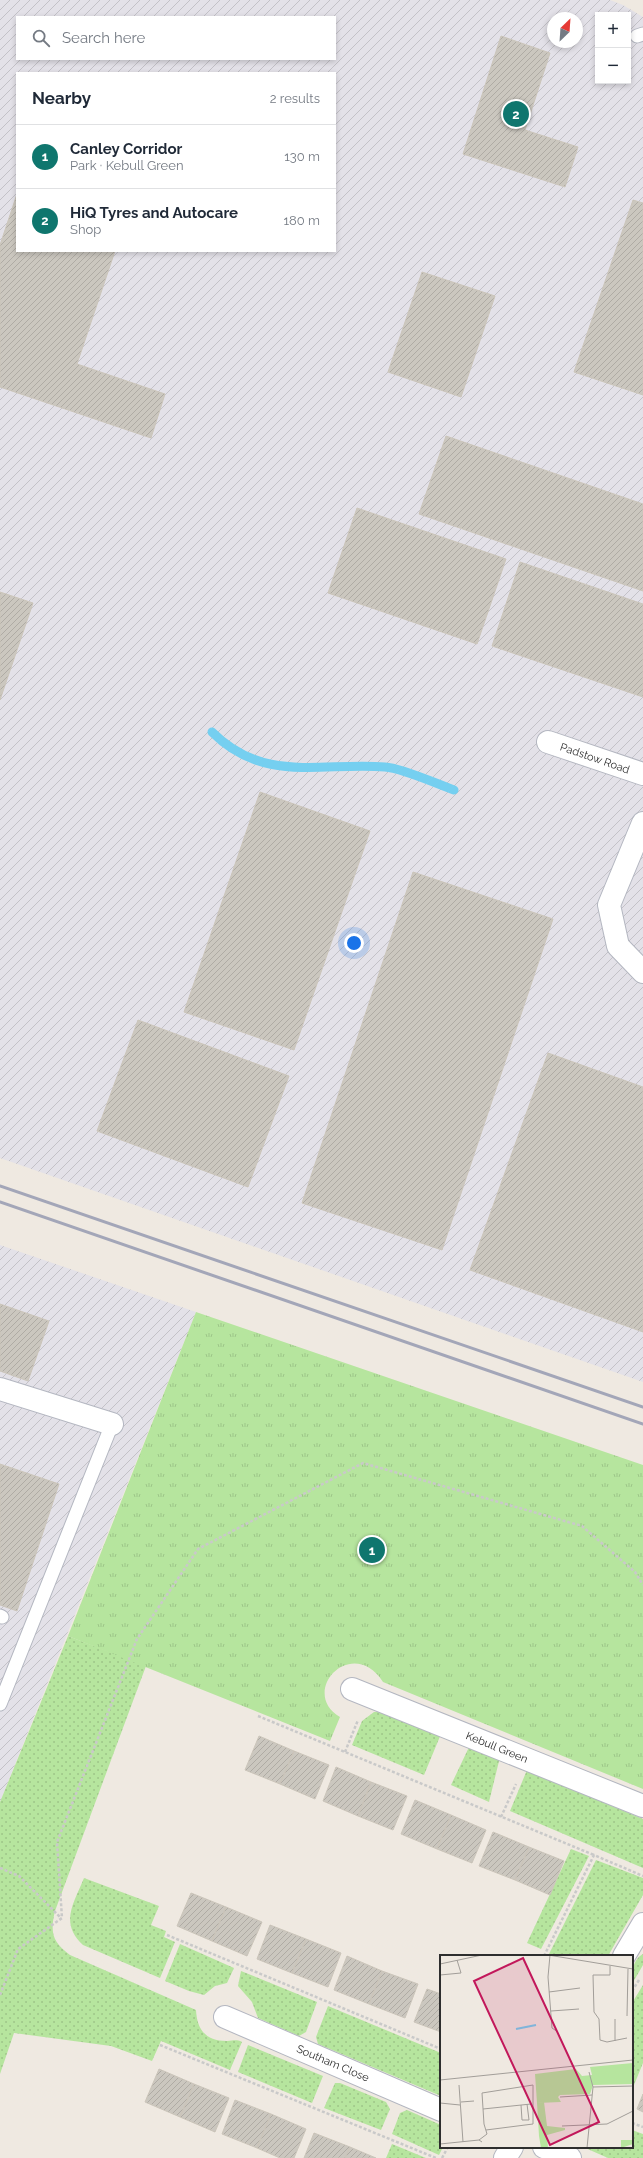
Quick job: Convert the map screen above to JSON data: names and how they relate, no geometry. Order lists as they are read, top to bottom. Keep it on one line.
{"streets":{"street":["Padstow Road","Kebull Green","Southam Close"]},"north":"top right","page":{"map_buttons":["+","−"],"search":"Search here","heading":["Nearby","2 results"],"pins":["2","1"],"list":[{"mark":"1","name":"Canley Corridor","note":"Park · Kebull Green","value":"130 m"},{"mark":"2","name":"HiQ Tyres and Autocare","note":"Shop","value":"180 m"}]}}
